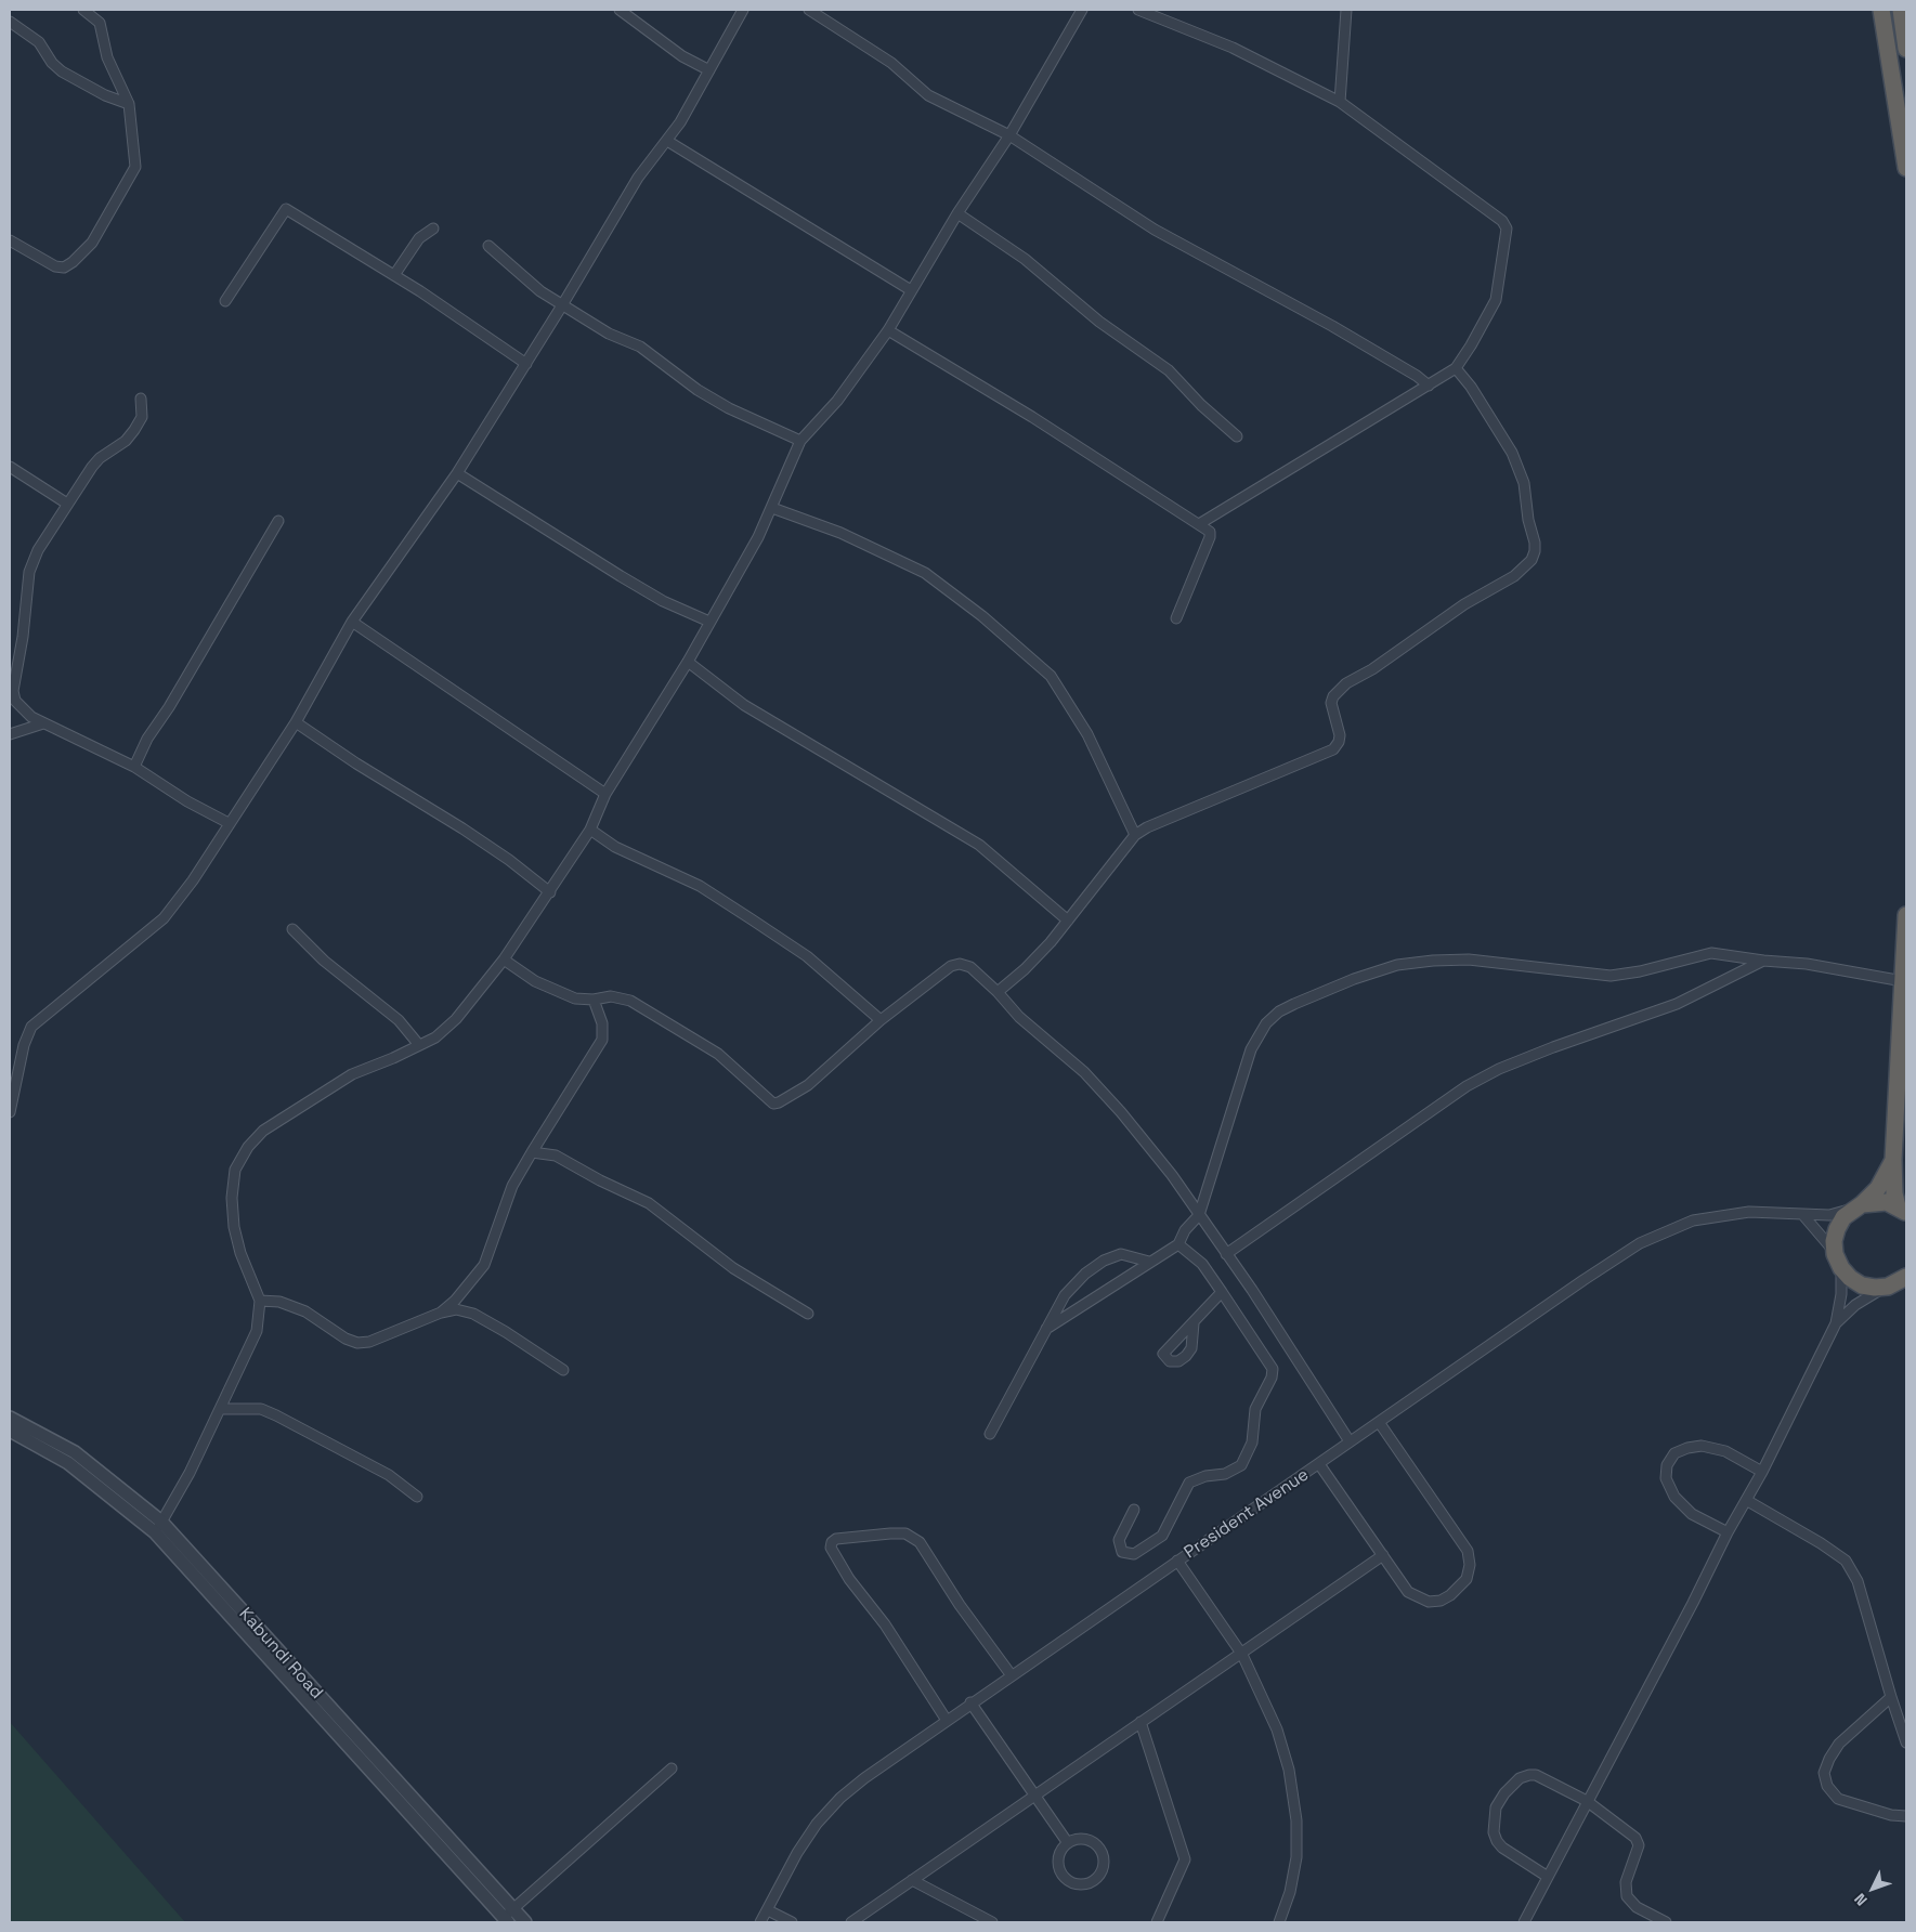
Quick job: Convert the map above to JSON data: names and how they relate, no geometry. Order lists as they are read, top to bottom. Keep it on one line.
{"streets":{"street":["President Avenue","Kabundi Road"]},"north":"bottom left"}
